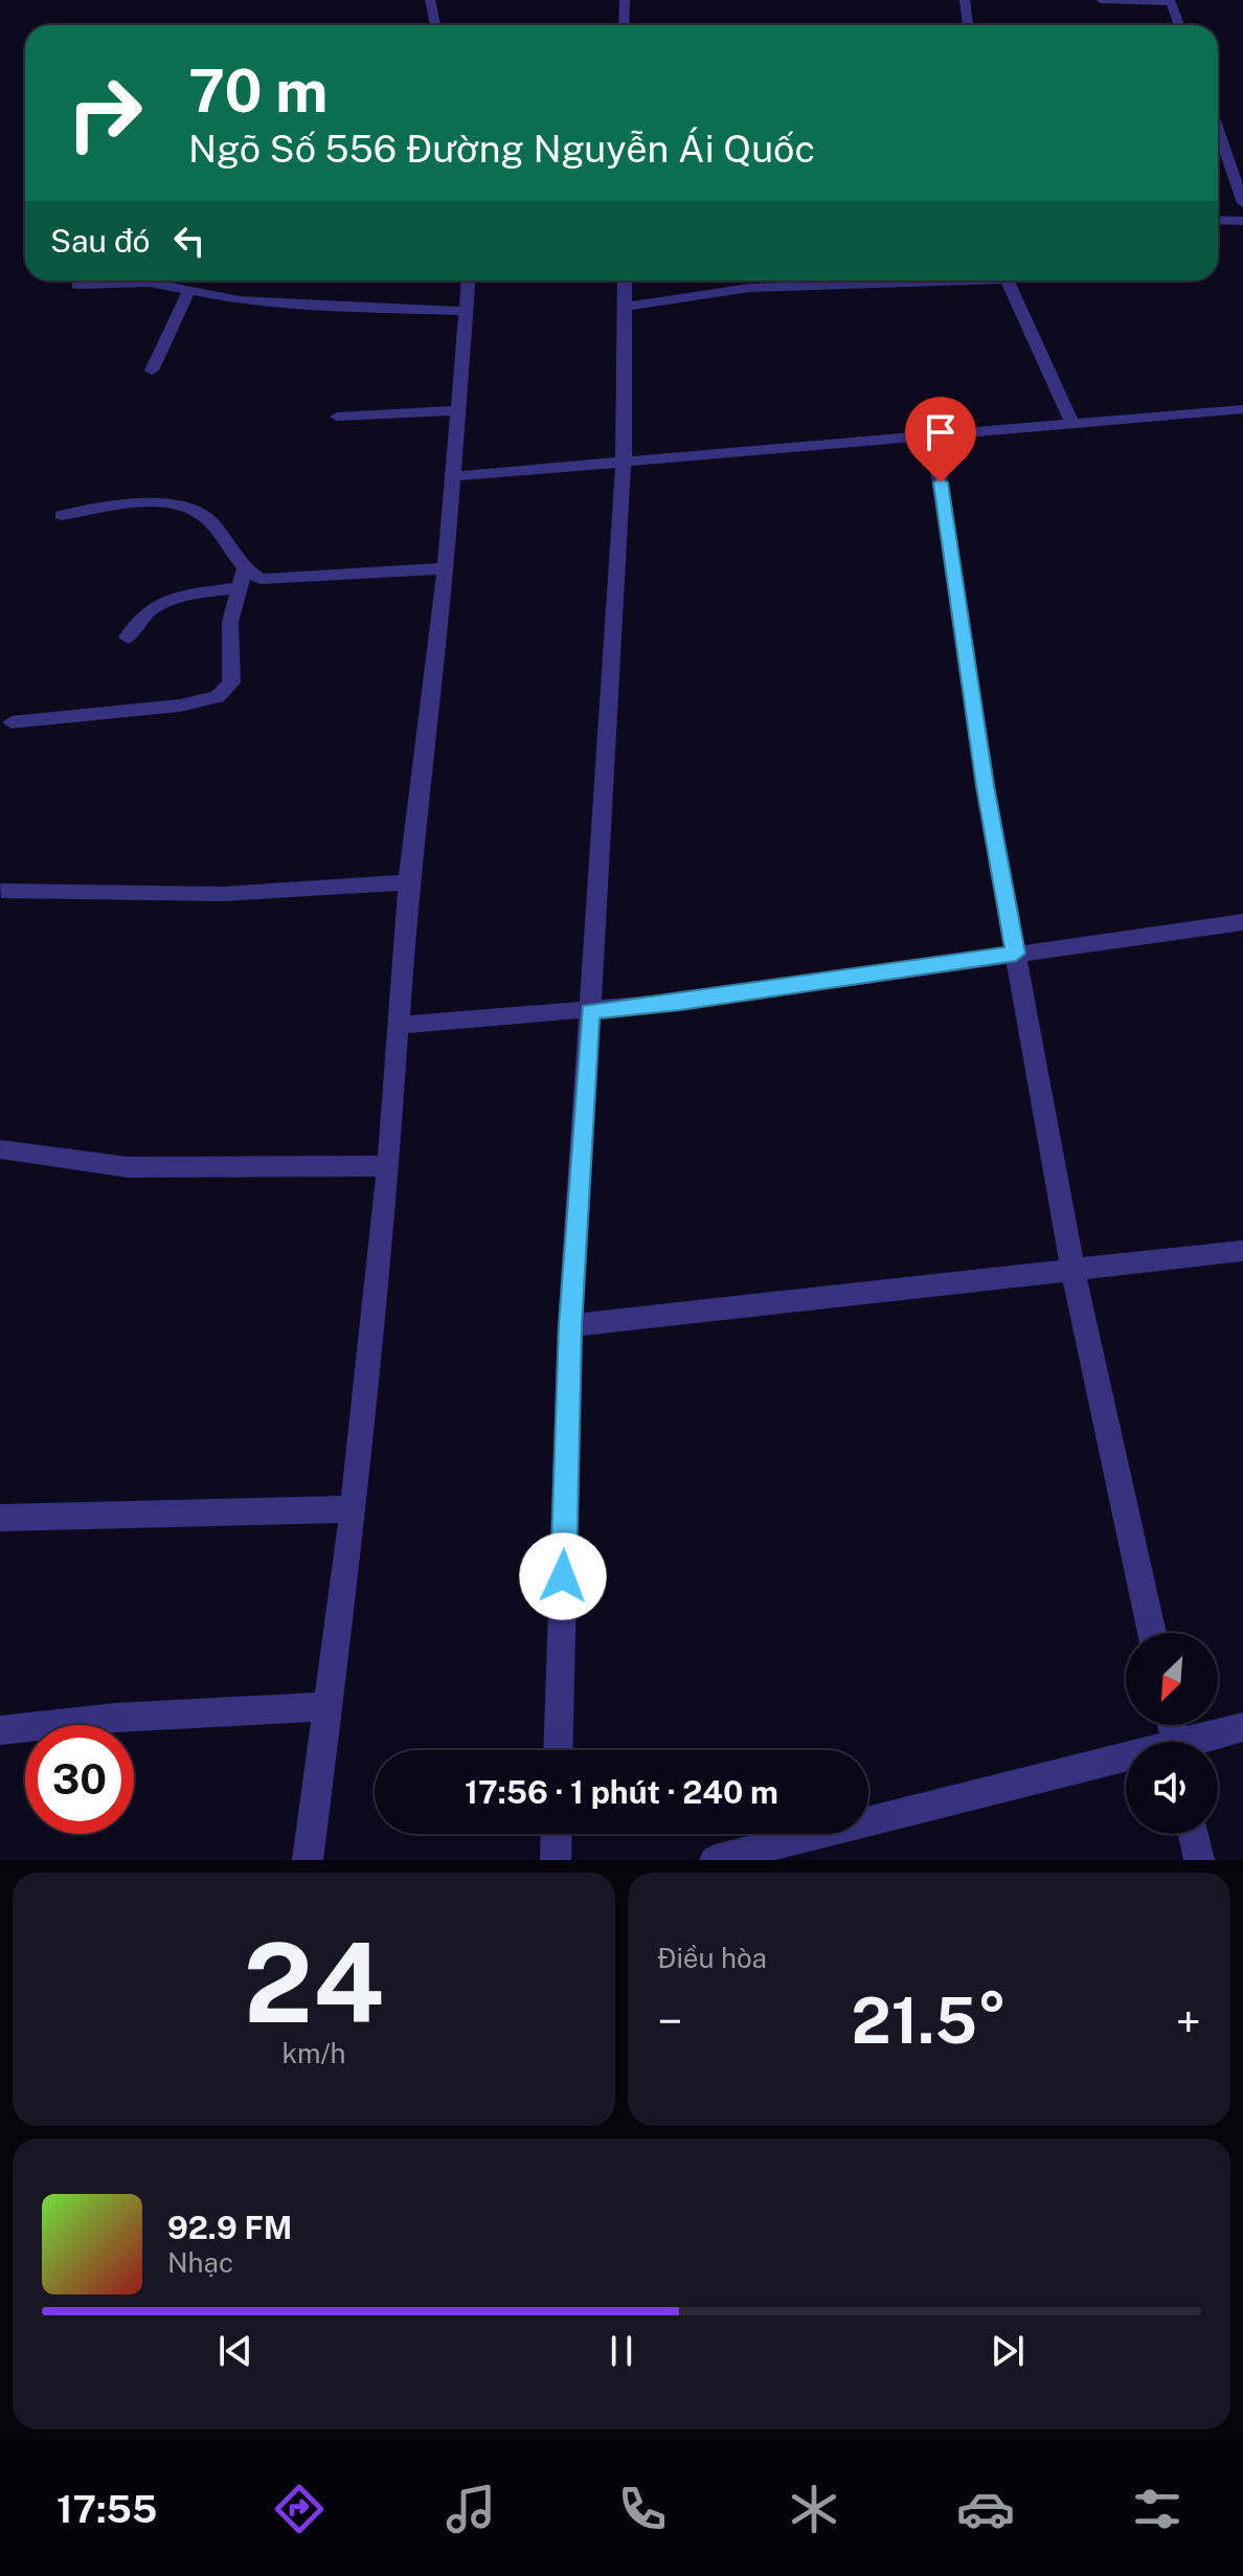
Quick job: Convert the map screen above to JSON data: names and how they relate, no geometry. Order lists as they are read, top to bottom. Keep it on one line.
{"north":"bottom left","page":{"turn":["70 m","Ngõ Số 556 Đường Nguyễn Ái Quốc"],"then":"Sau đó","limit":"30","trip":"17:56 · 1 phút · 240 m","tile":[["24","km/h"],"Điều hòa"],"heat":["−","21.5°","+"],"song":["92.9 FM","Nhạc"],"tabs":"17:55"}}
